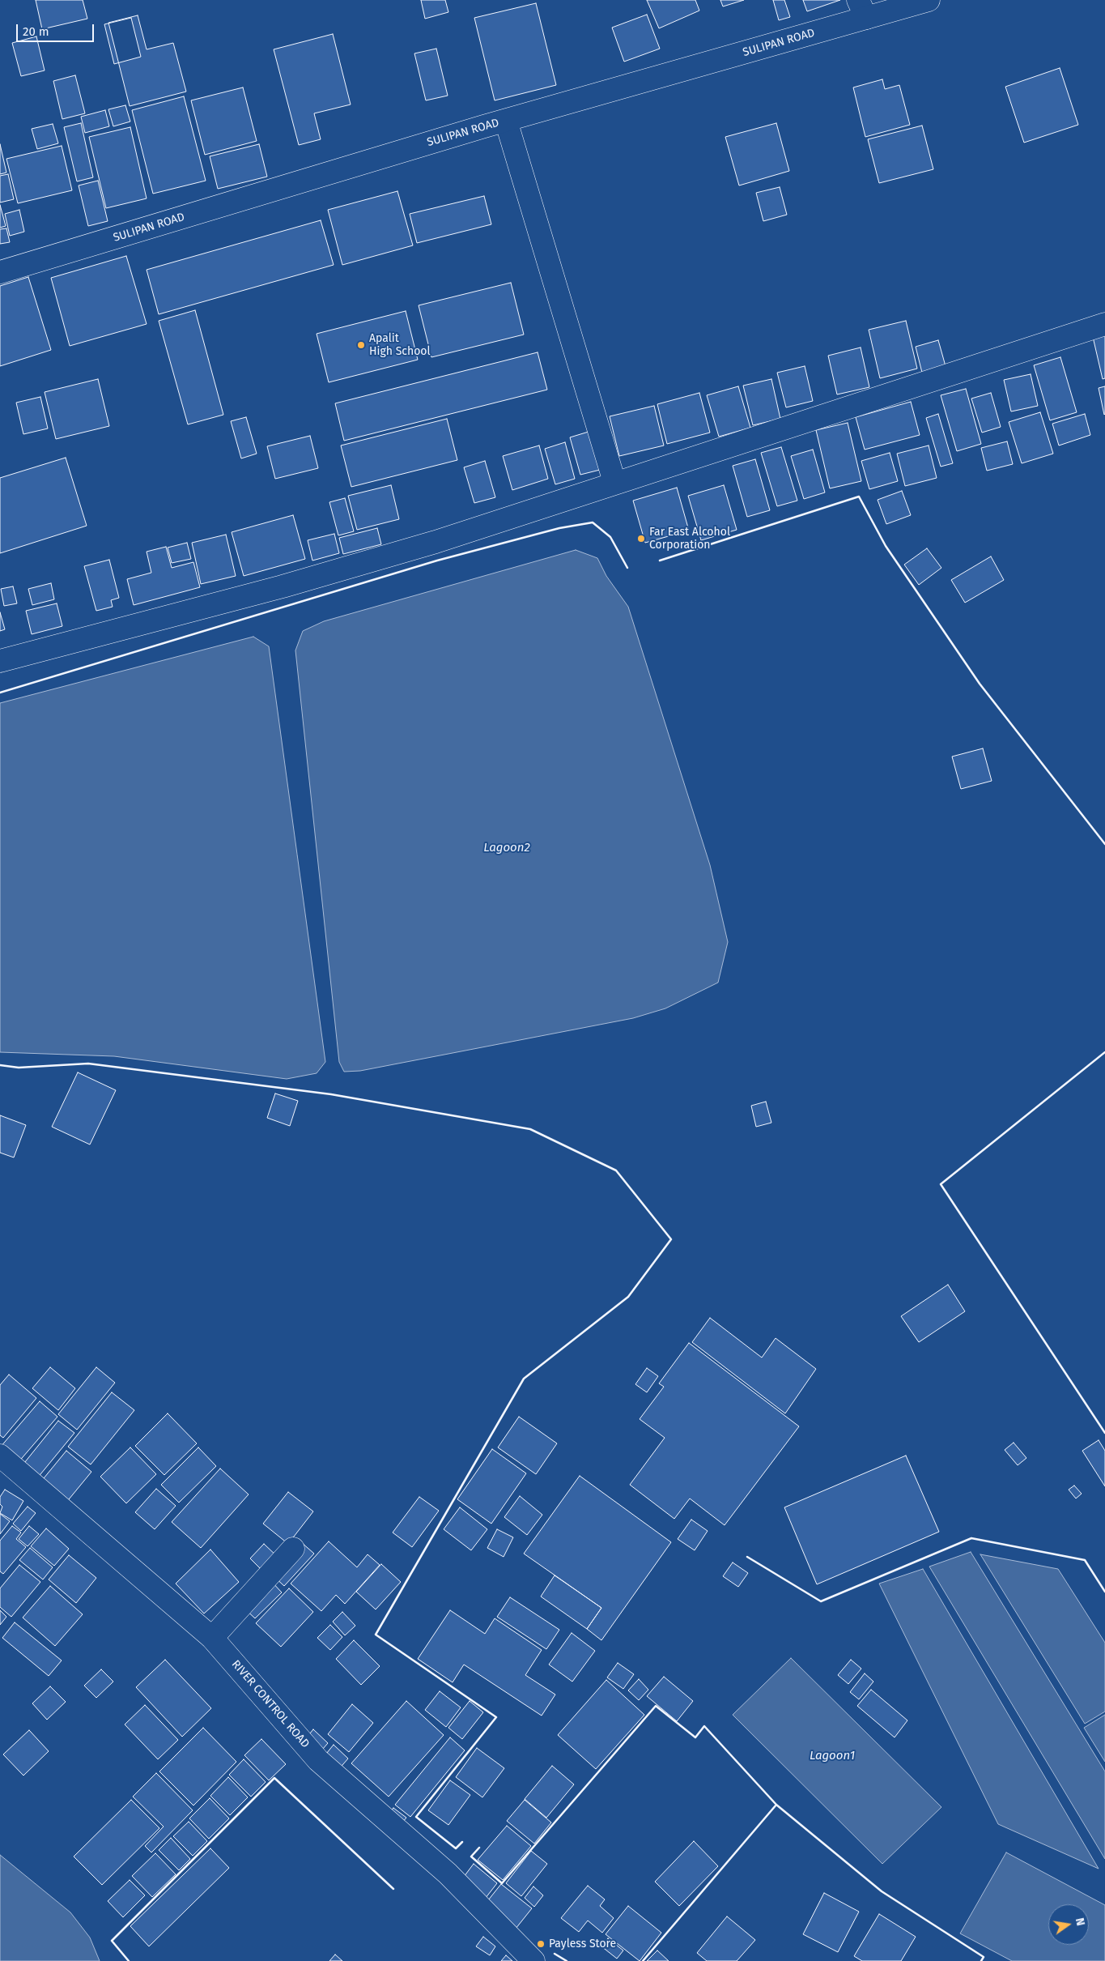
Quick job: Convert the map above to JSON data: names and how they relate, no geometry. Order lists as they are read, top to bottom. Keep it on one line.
{"streets":{"street":["SULIPAN ROAD","RIVER CONTROL ROAD"]},"water":["Lagoon2","Lagoon1"],"places":["Apalit High School","Far East Alcohol Corporation","Payless Store"],"scale_bar":"20 m","north":"right"}
